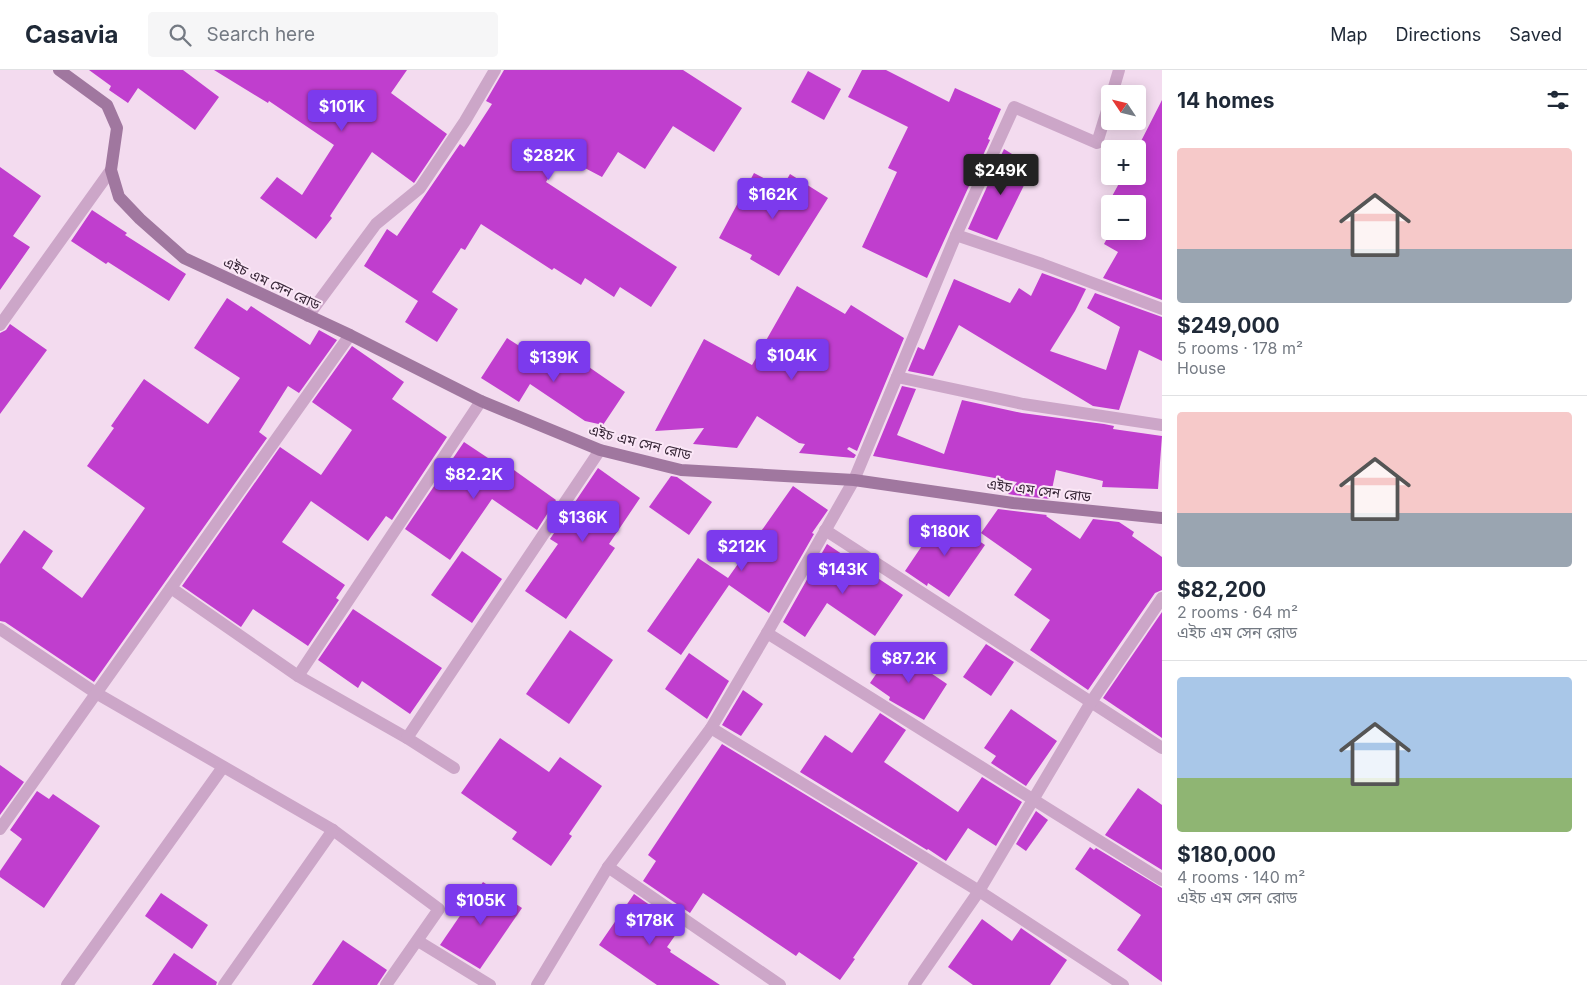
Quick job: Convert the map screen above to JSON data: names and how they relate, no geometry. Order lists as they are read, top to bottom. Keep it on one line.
{"streets":{"main road":["এইচ এম সেন রোড"]},"north":"top left","page":{"header":"Casavia","search":"Search here","nav":["Map","Directions","Saved"],"heading":"14 homes","map_buttons":["+","−"],"price":["$101K","$282K","$249K","$162K","$104K","$139K","$82.2K","$136K","$180K","$212K","$143K","$87.2K","$105K","$178K"],"list":[{"name":"$249,000","note":"5 rooms · 178 m² · House"},{"name":"$82,200","note":"2 rooms · 64 m² · এইচ এম সেন রোড"},{"name":"$180,000","note":"4 rooms · 140 m² · এইচ এম সেন রোড"}]}}
